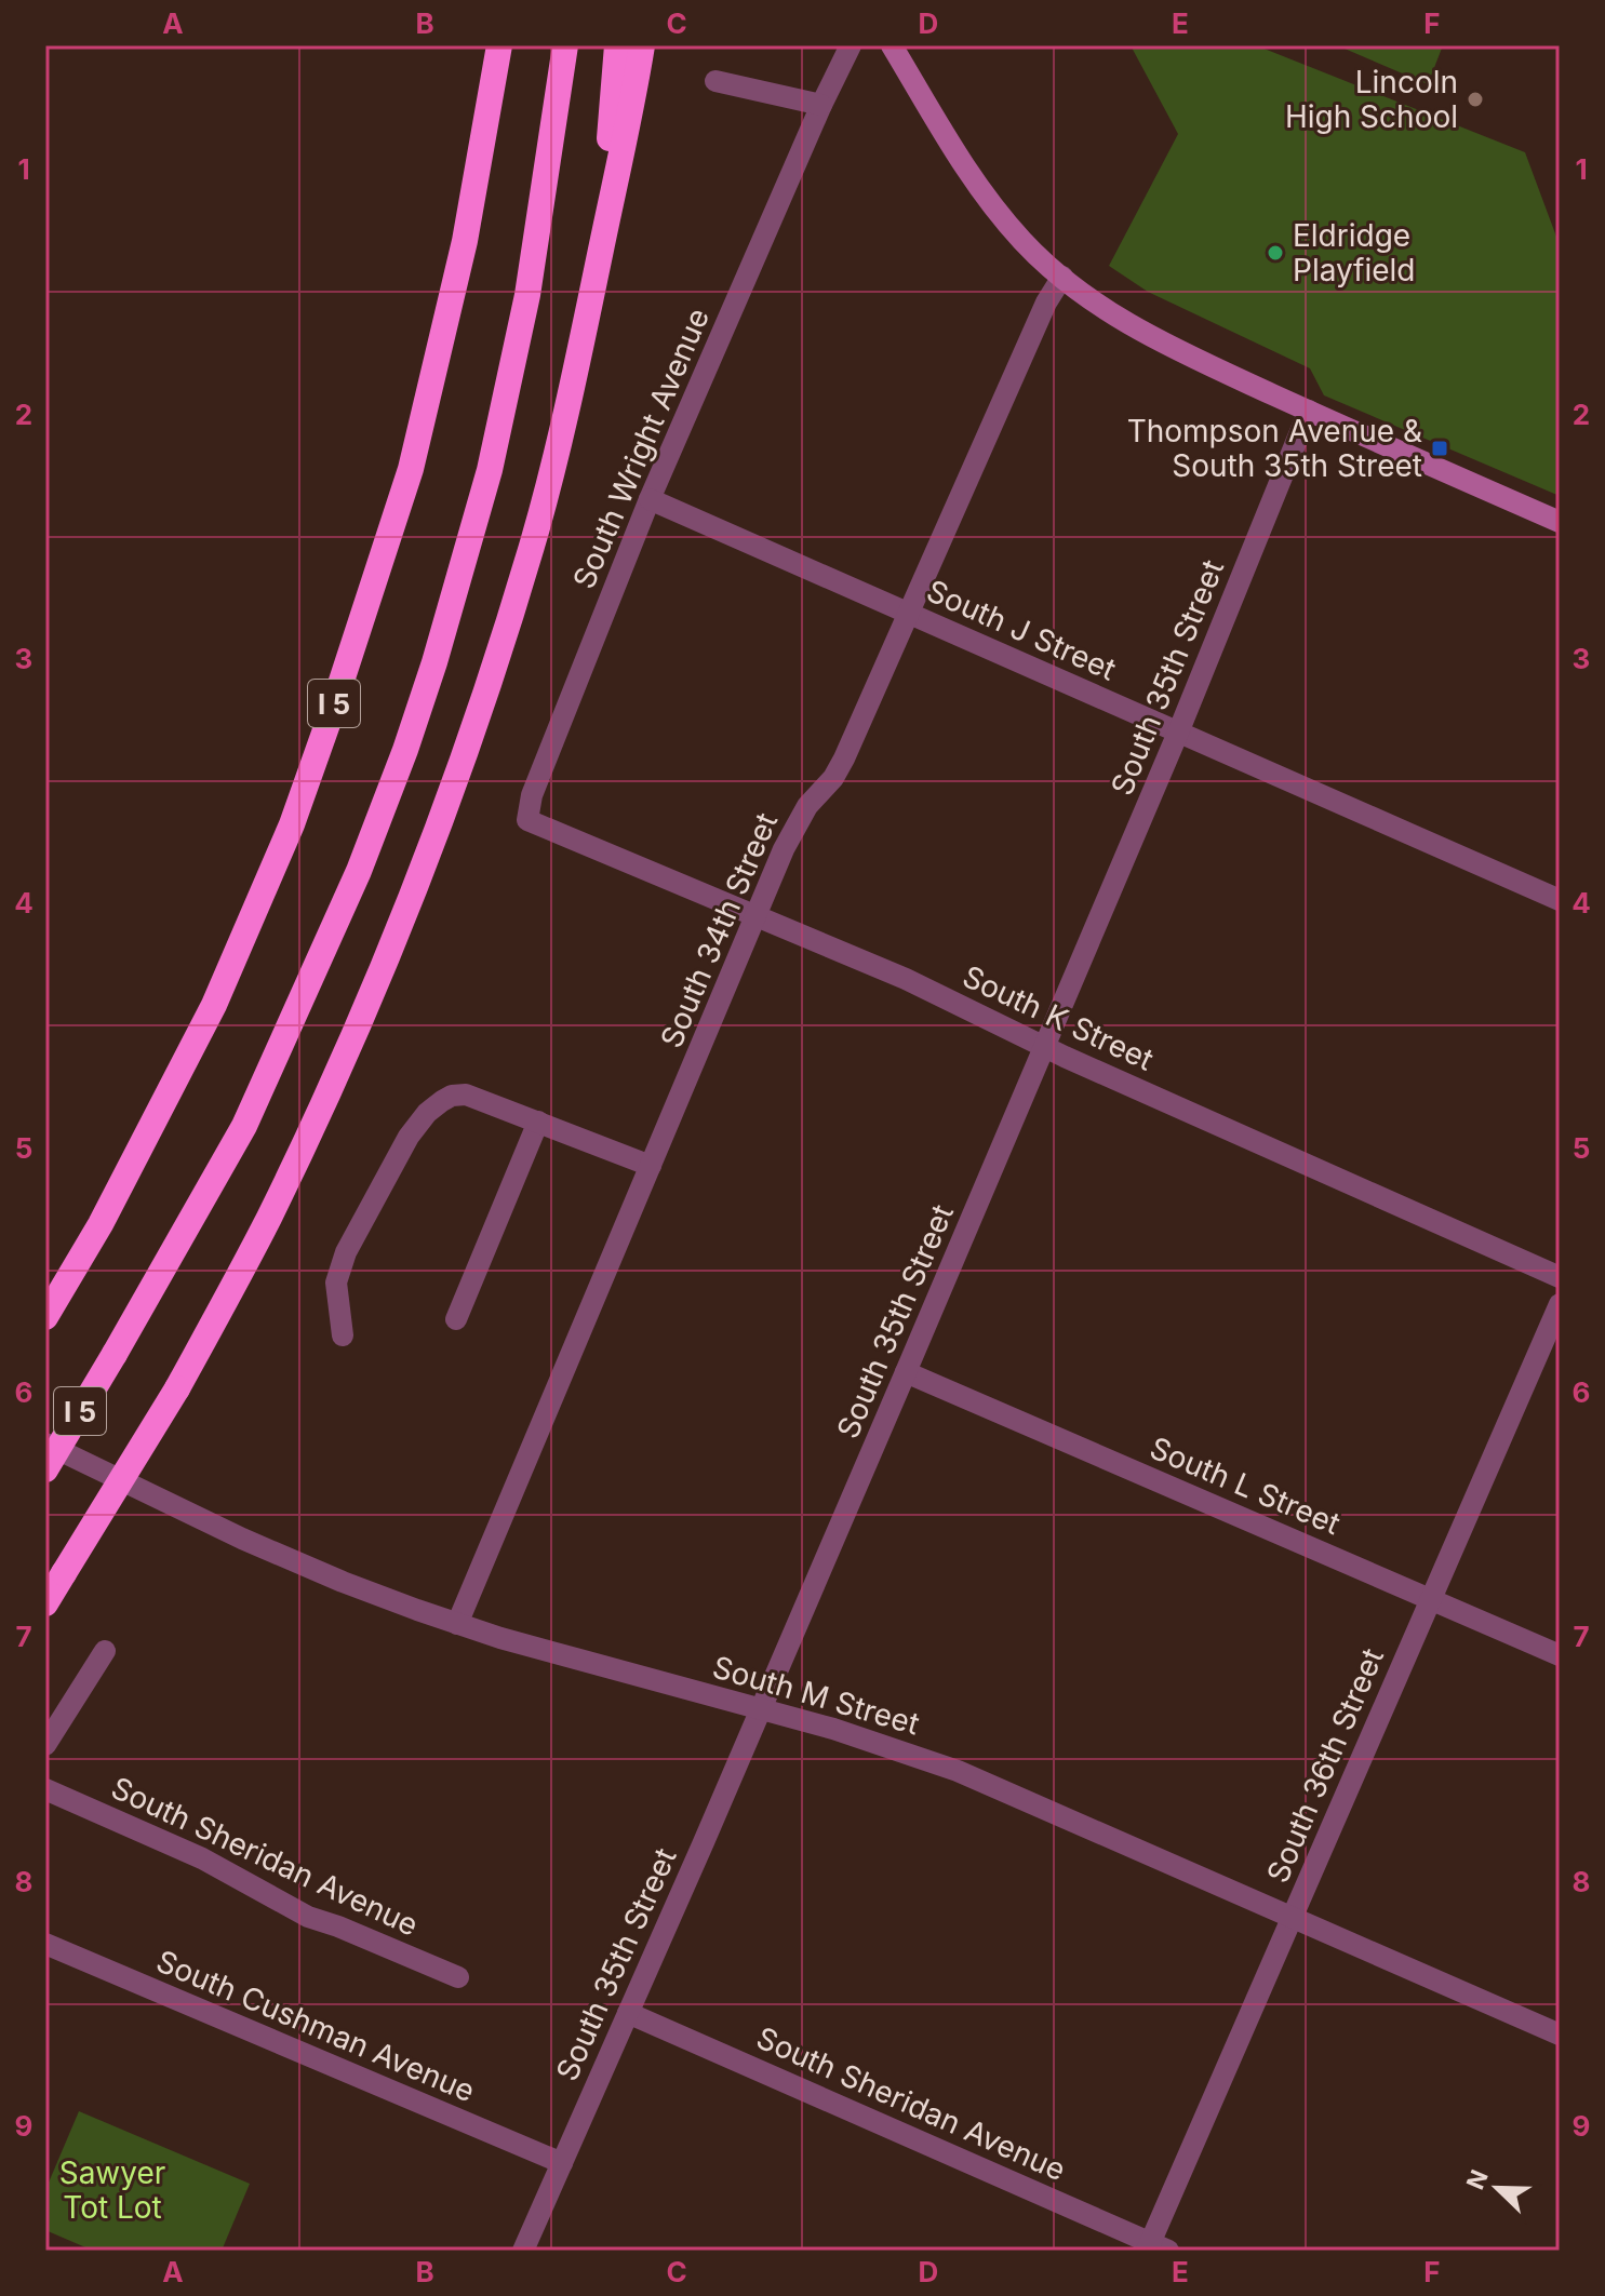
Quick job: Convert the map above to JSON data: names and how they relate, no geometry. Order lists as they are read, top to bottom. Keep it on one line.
{"streets":{"highway":["I 5"],"street":["South Wright Avenue","South J Street","South 35th Street","South 34th Street","South K Street","South L Street","South M Street","South 36th Street","South Sheridan Avenue","South Cushman Avenue"]},"crossings":[["South Wright Avenue","South J Street"],["South Wright Avenue","South K Street"],["South J Street","South 35th Street"],["South J Street","South 34th Street"],["South 35th Street","South K Street"],["South 35th Street","South L Street"],["South 35th Street","South M Street"],["South 35th Street","South Sheridan Avenue"],["South 35th Street","South Cushman Avenue"],["South 34th Street","South K Street"],["South 34th Street","South M Street"],["South L Street","South 36th Street"],["South M Street","South 36th Street"],["South 36th Street","South Sheridan Avenue"]],"parks":["Sawyer Tot Lot"],"places":{"other":["Lincoln High School","Eldridge Playfield"],"transit":["Thompson Avenue & South 35th Street"]},"north":"top left","grid":{"columns":["A","B","C","D","E","F"],"rows":["1","2","3","4","5","6","7","8","9"]}}
